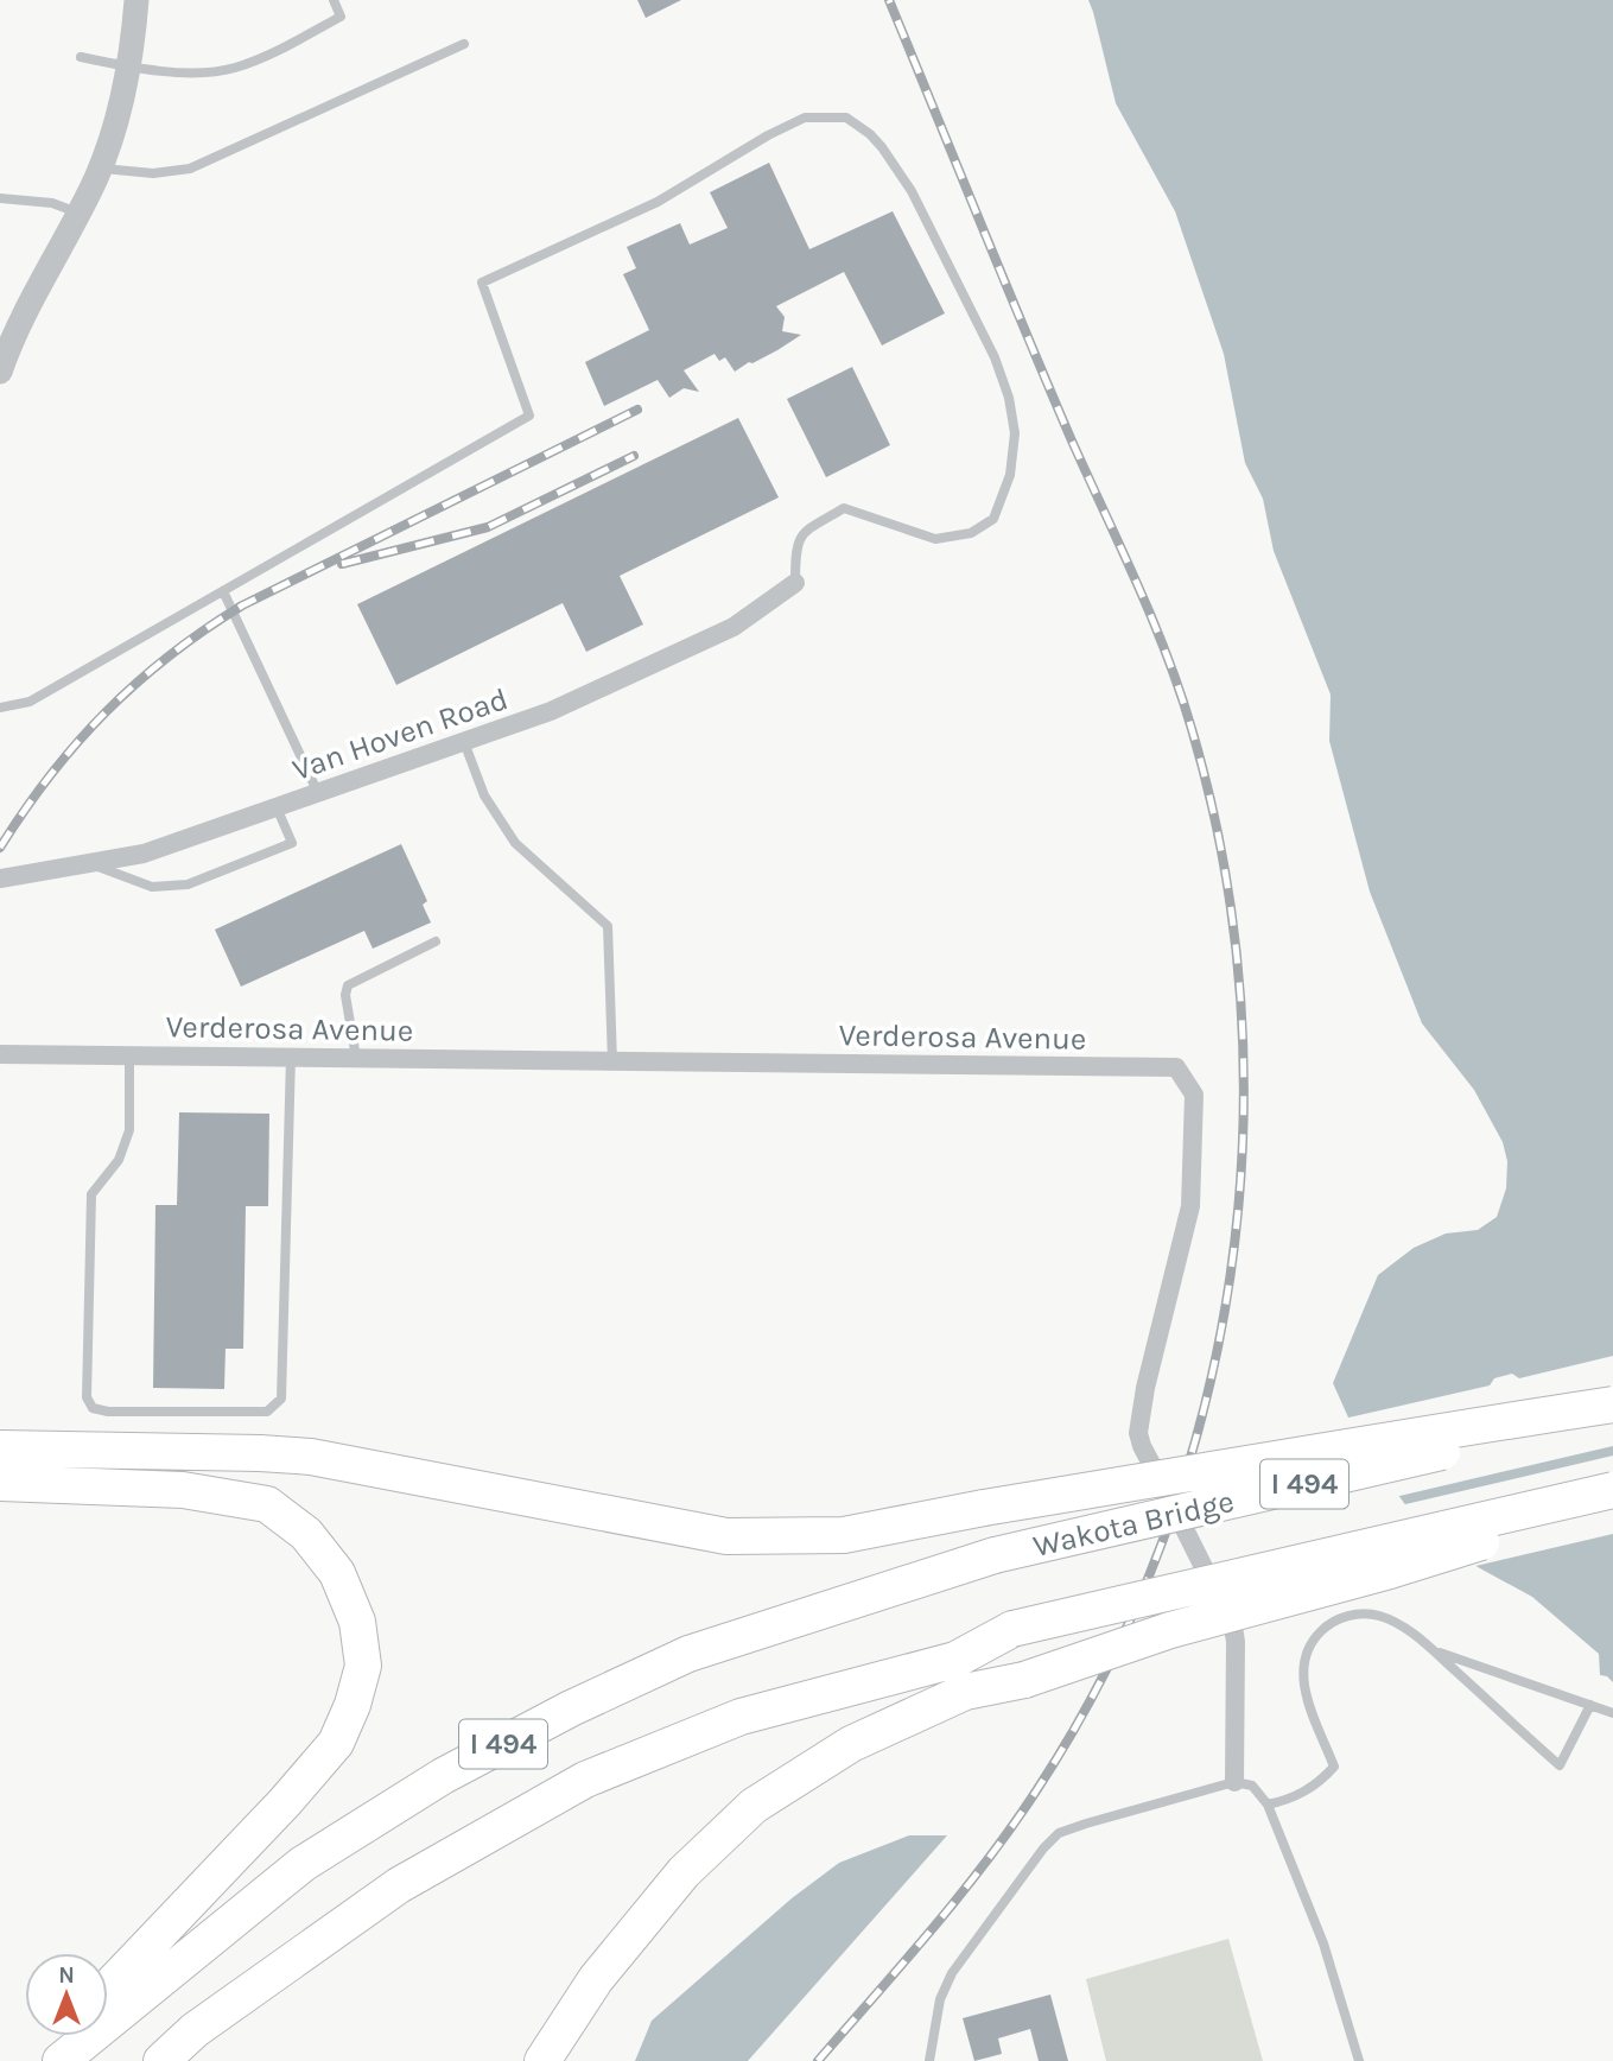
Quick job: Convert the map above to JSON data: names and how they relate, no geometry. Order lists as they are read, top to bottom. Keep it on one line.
{"streets":{"highway":["I 494","Wakota Bridge"],"street":["Van Hoven Road","Verderosa Avenue"]},"north":"top"}
